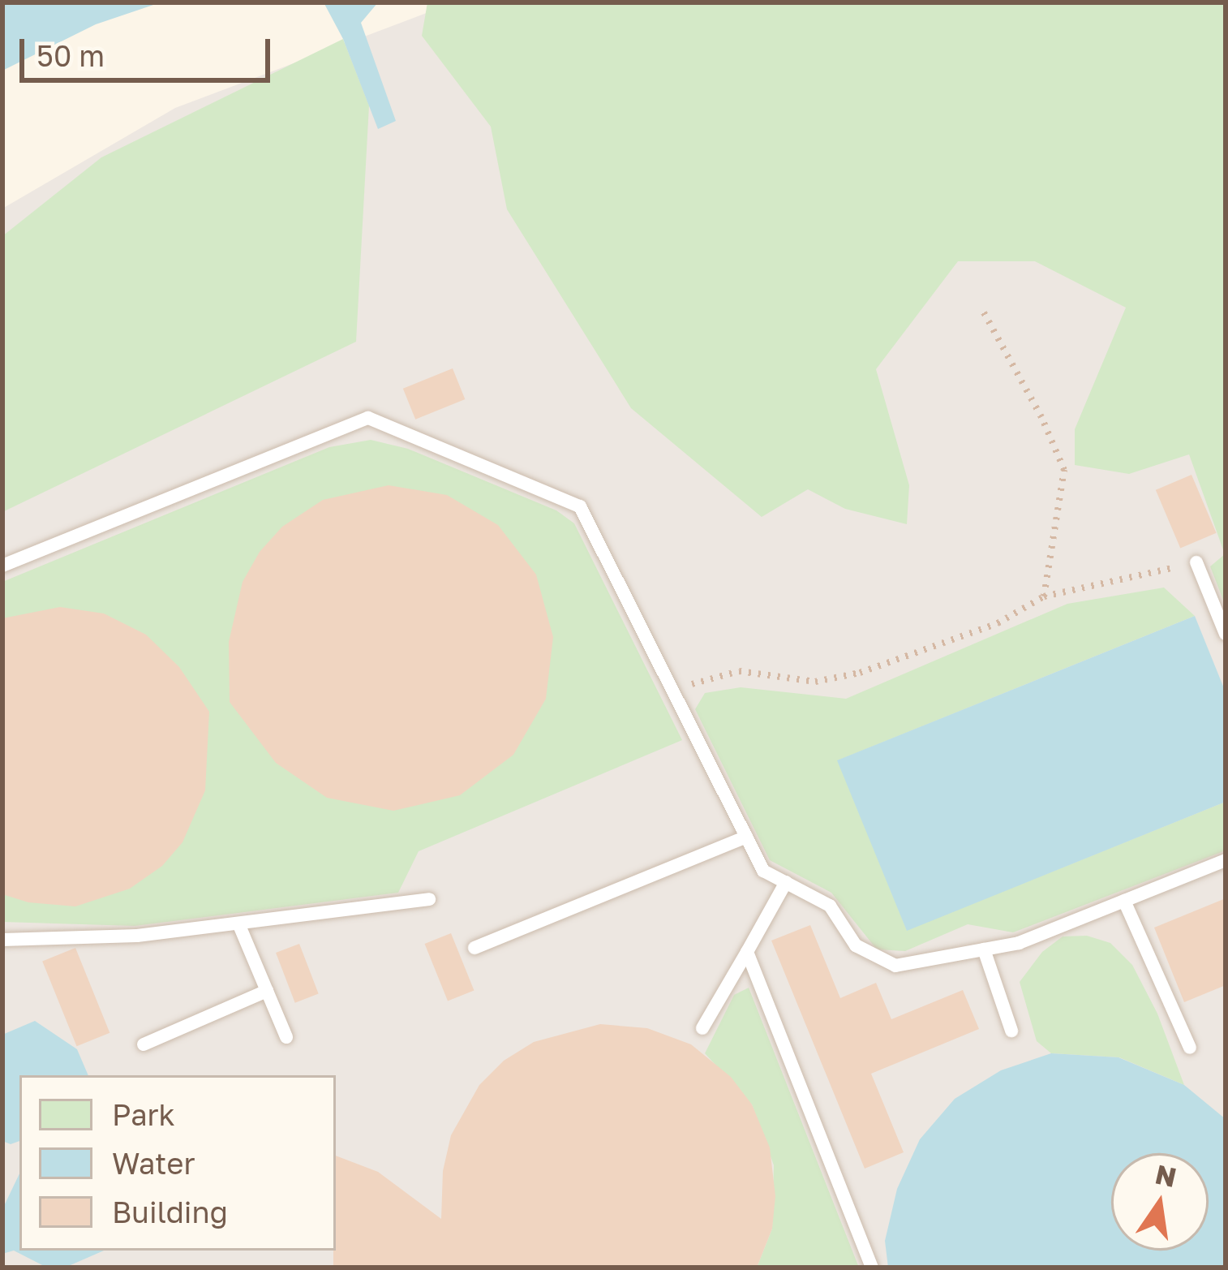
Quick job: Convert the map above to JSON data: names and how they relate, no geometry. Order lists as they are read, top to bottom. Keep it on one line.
{"legend":["Park","Water","Building"],"scale_bar":"50 m","north":"top"}
